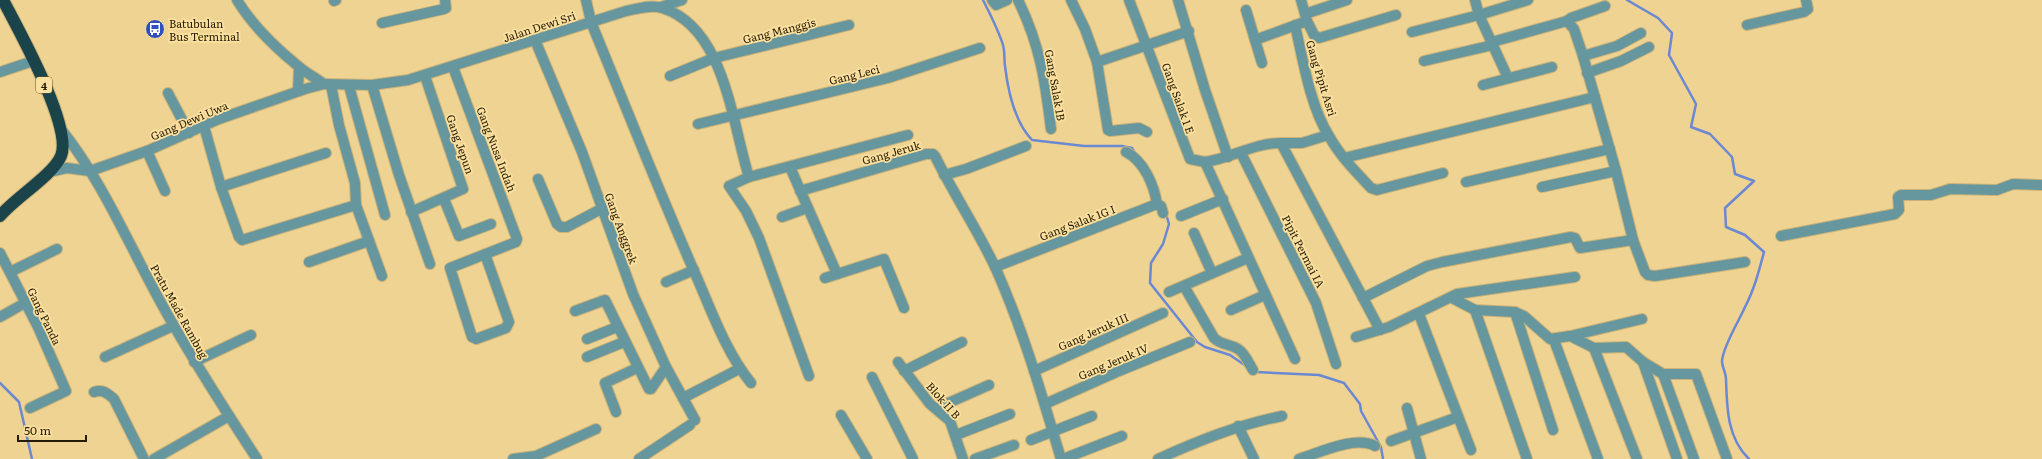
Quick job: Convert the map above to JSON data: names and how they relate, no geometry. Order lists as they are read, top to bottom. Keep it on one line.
{"streets":{"highway":["4"],"street":["Jalan Dewi Sri","Gang Manggis","Gang Leci","Gang Pipit Asri","Gang Salak 1B","Gang Salak 1 E","Gang Dewi Uwa","Gang Jepun","Gang Nusa Indah","Gang Jeruk","Gang Salak 1G I","Gang Anggrek","Pipit Permai IA","Pratu Made Rambug","Gang Panda","Gang Jeruk III","Gang Jeruk IV","Blok II B"]},"crossings":[["Jalan Dewi Sri","Gang Dewi Uwa"],["Jalan Dewi Sri","Gang Jepun"],["Jalan Dewi Sri","Gang Nusa Indah"],["Jalan Dewi Sri","Gang Anggrek"],["4","Pratu Made Rambug"],["Gang Dewi Uwa","Pratu Made Rambug"],["Gang Jeruk","Gang Salak 1G I"],["Gang Jeruk","Gang Jeruk III"],["Gang Jeruk","Gang Jeruk IV"]],"places":{"bus stop":["Batubulan Bus Terminal"]},"scale_bar":"50 m"}
